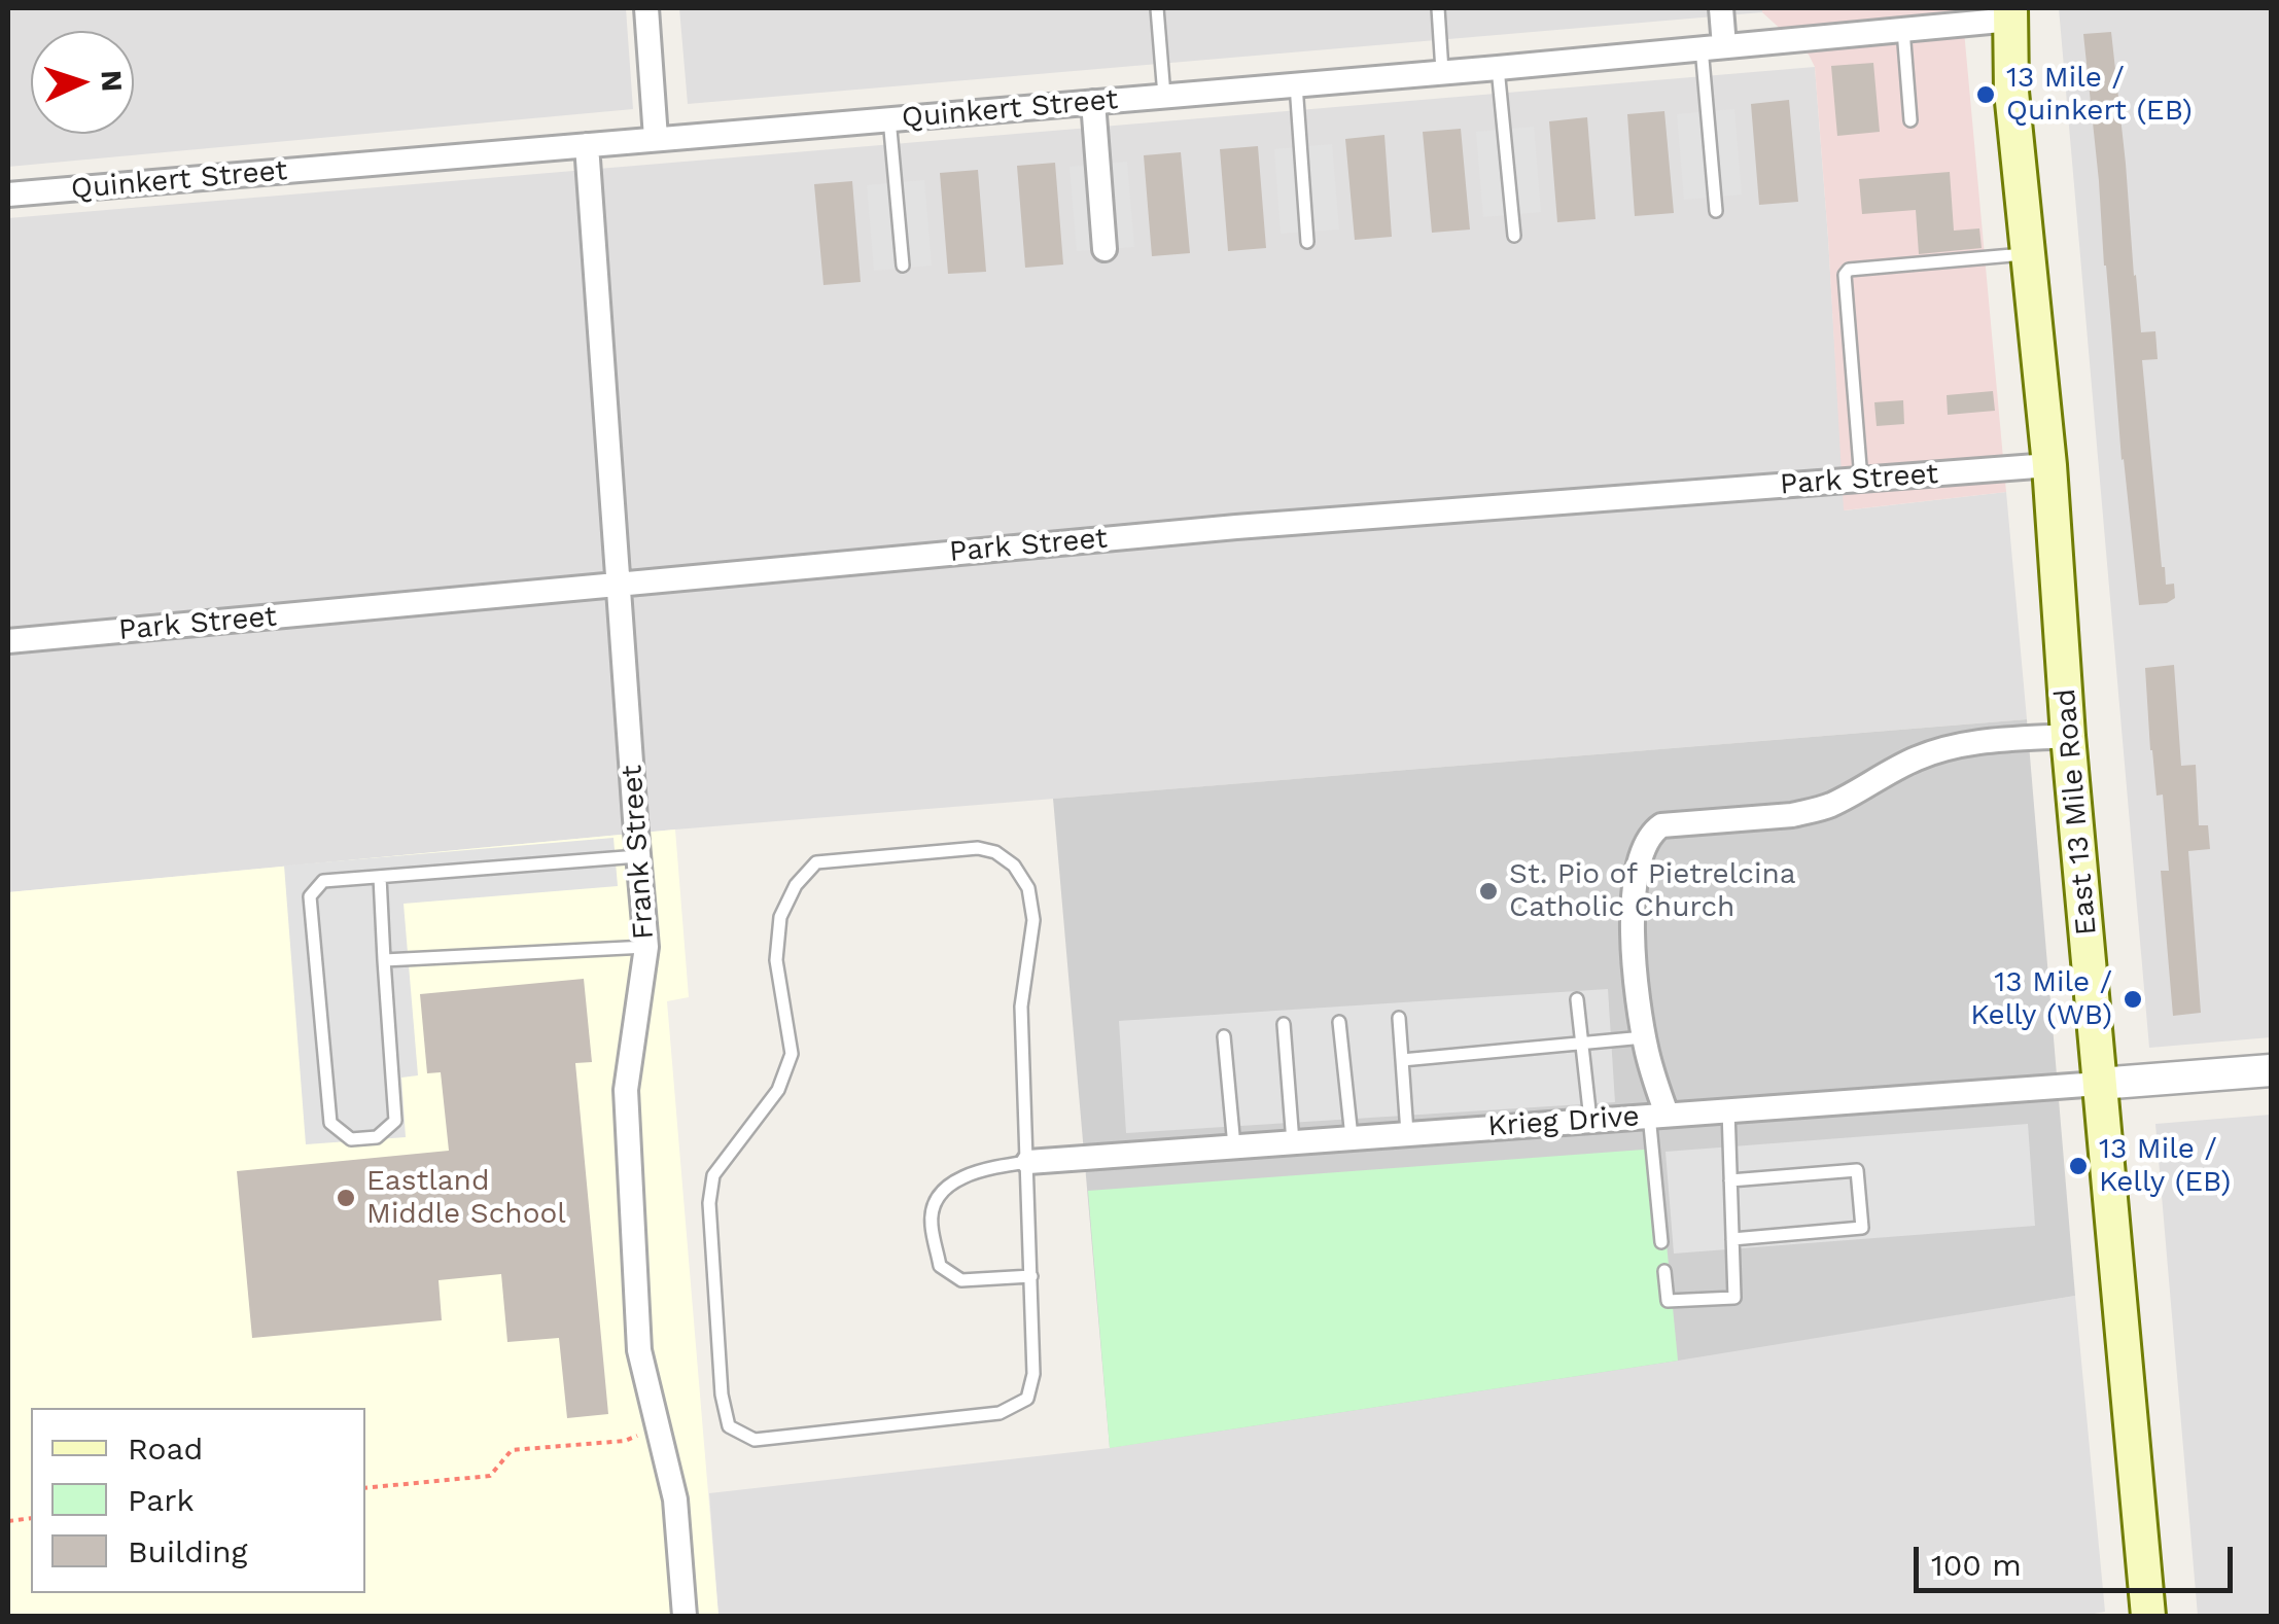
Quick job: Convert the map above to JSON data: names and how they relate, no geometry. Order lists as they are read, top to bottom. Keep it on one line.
{"streets":{"main road":["East 13 Mile Road"],"street":["Quinkert Street","Park Street","Frank Street","Krieg Drive"]},"crossings":[["Quinkert Street","East 13 Mile Road"],["Quinkert Street","Frank Street"],["Park Street","East 13 Mile Road"],["Park Street","Frank Street"],["East 13 Mile Road","Krieg Drive"]],"places":["13 Mile / Quinkert (EB)","St. Pio of Pietrelcina Catholic Church","13 Mile / Kelly (WB)","13 Mile / Kelly (EB)","Eastland Middle School"],"legend":["Road","Park","Building"],"scale_bar":"100 m","north":"right"}
